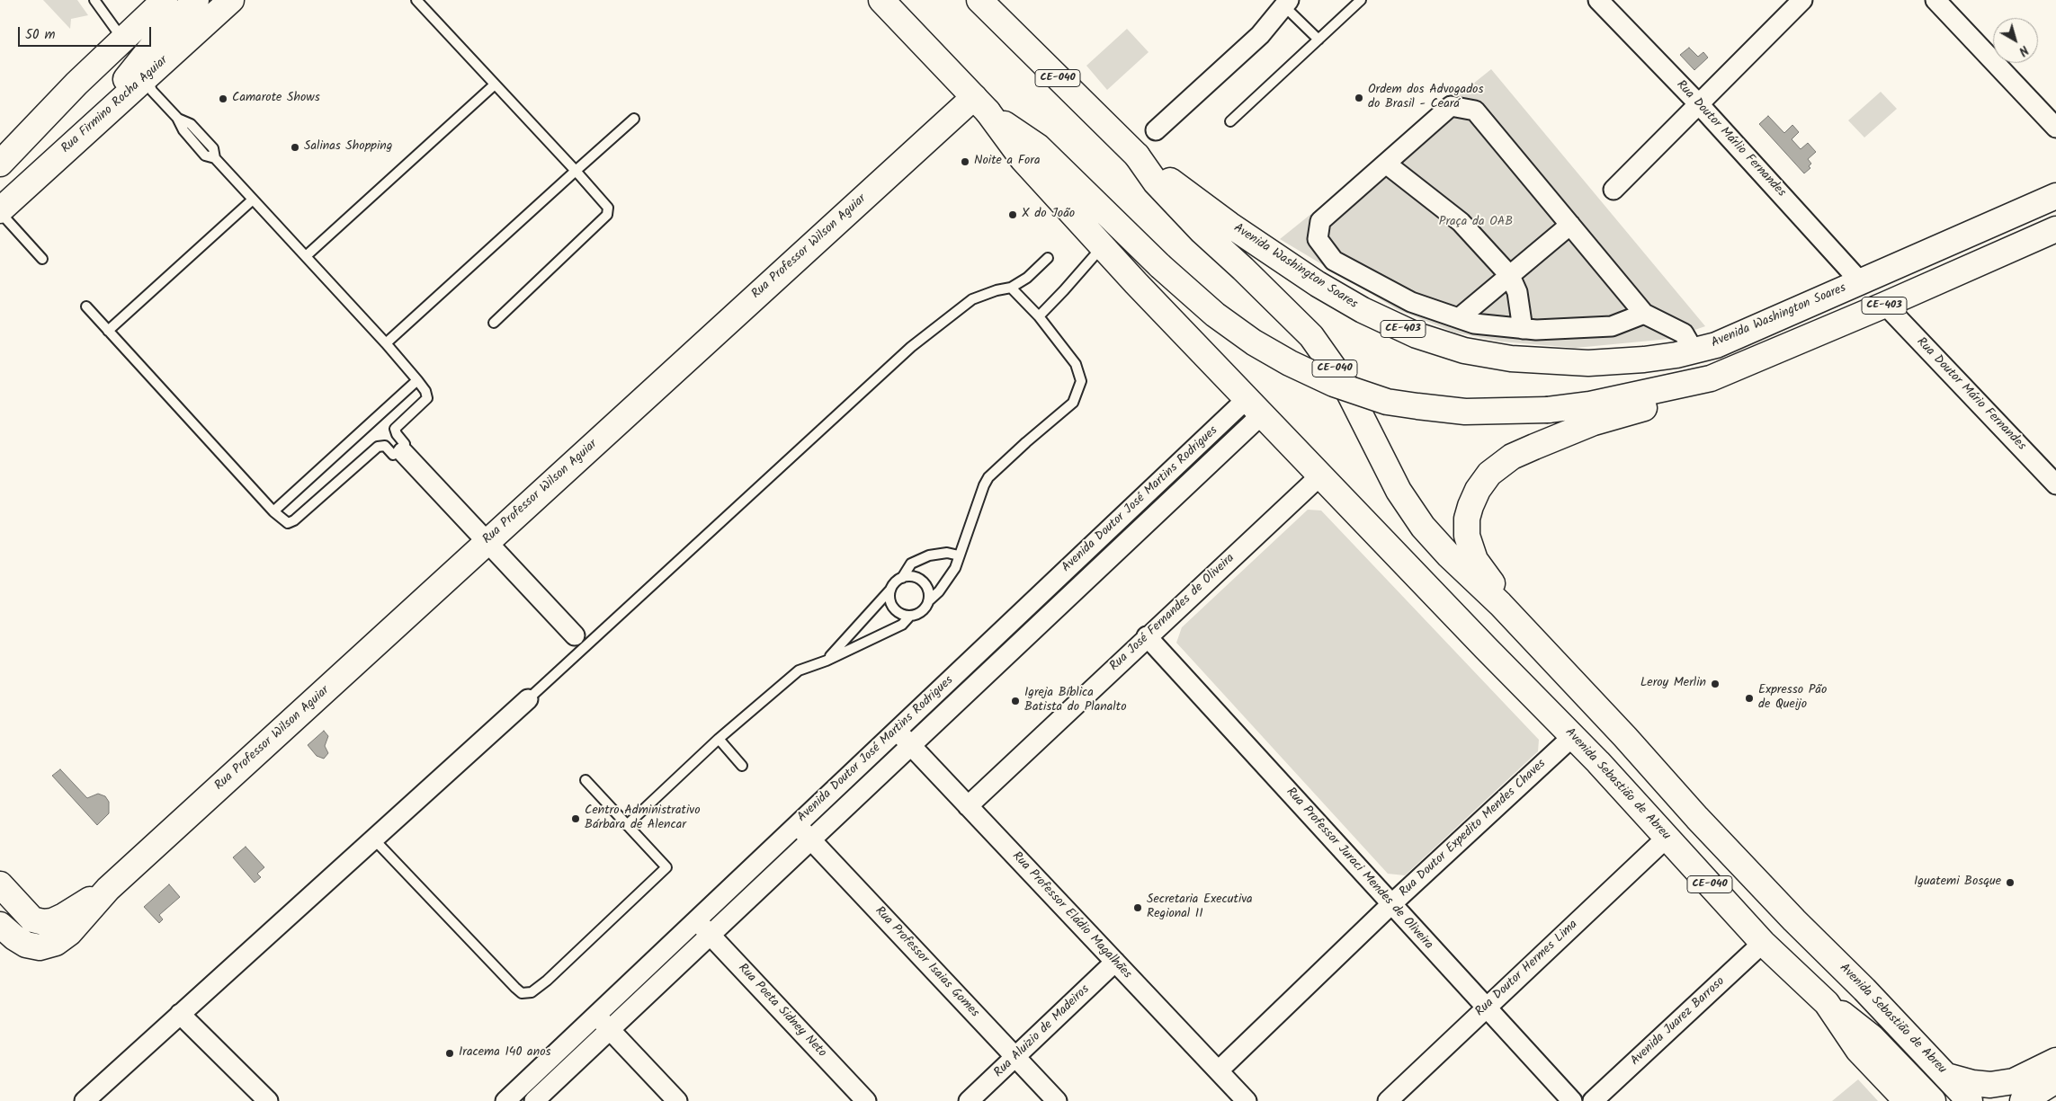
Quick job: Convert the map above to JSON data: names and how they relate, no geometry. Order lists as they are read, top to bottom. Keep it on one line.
{"streets":{"main road":["CE-040","Rua Firmino Rocha Aguiar","Rua Professor Wilson Aguiar","Avenida Washington Soares","CE-403","Avenida Sebastião de Abreu"],"street":["Rua Doutor Márlio Fernandes","Rua Doutor Mário Fernandes","Avenida Doutor José Martins Rodrigues","Rua José Fernandes de Oliveira","Rua Doutor Expedito Mendes Chaves","Rua Professor Juraci Mendes de Oliveira","Rua Professor Eládio Magalhães","Rua Professor Isaias Gomes","Rua Doutor Hermes Lima","Rua Poeta Sidney Neto","Avenida Juarez Barroso","Rua Aluizio de Madeiros"]},"crossings":[["CE-040","Rua Professor Wilson Aguiar"],["CE-040","CE-403"],["CE-040","Avenida Doutor José Martins Rodrigues"],["CE-040","Rua José Fernandes de Oliveira"],["CE-040","Avenida Sebastião de Abreu"],["Rua Doutor Márlio Fernandes","Avenida Washington Soares"],["Rua Professor Wilson Aguiar","CE-403"],["Avenida Washington Soares","Avenida Sebastião de Abreu"],["CE-403","Rua Doutor Mário Fernandes"],["Avenida Doutor José Martins Rodrigues","Rua Professor Eládio Magalhães"],["Avenida Doutor José Martins Rodrigues","Rua Professor Isaias Gomes"],["Avenida Doutor José Martins Rodrigues","Rua Poeta Sidney Neto"],["Rua José Fernandes de Oliveira","Avenida Sebastião de Abreu"],["Rua José Fernandes de Oliveira","Rua Professor Juraci Mendes de Oliveira"],["Rua José Fernandes de Oliveira","Rua Professor Eládio Magalhães"],["Avenida Sebastião de Abreu","Rua Doutor Expedito Mendes Chaves"],["Avenida Sebastião de Abreu","Rua Doutor Hermes Lima"],["Avenida Sebastião de Abreu","Avenida Juarez Barroso"],["Rua Doutor Expedito Mendes Chaves","Rua Professor Juraci Mendes de Oliveira"],["Rua Doutor Expedito Mendes Chaves","Rua Professor Eládio Magalhães"],["Rua Professor Juraci Mendes de Oliveira","Rua Doutor Hermes Lima"],["Rua Professor Eládio Magalhães","Rua Aluizio de Madeiros"],["Rua Professor Isaias Gomes","Rua Aluizio de Madeiros"]],"parks":["Praça da OAB"],"places":["Ordem dos Advogados do Brasil - Ceará","Camarote Shows","Salinas Shopping","Noite a Fora","X do João","Leroy Merlin","Expresso Pão de Queijo","Igreja Bíblica Batista do Planalto","Centro Administrativo Bárbara de Alencar","Iguatemi Bosque","Secretaria Executiva Regional II","Iracema 140 anos"],"scale_bar":"50 m","north":"bottom right"}
